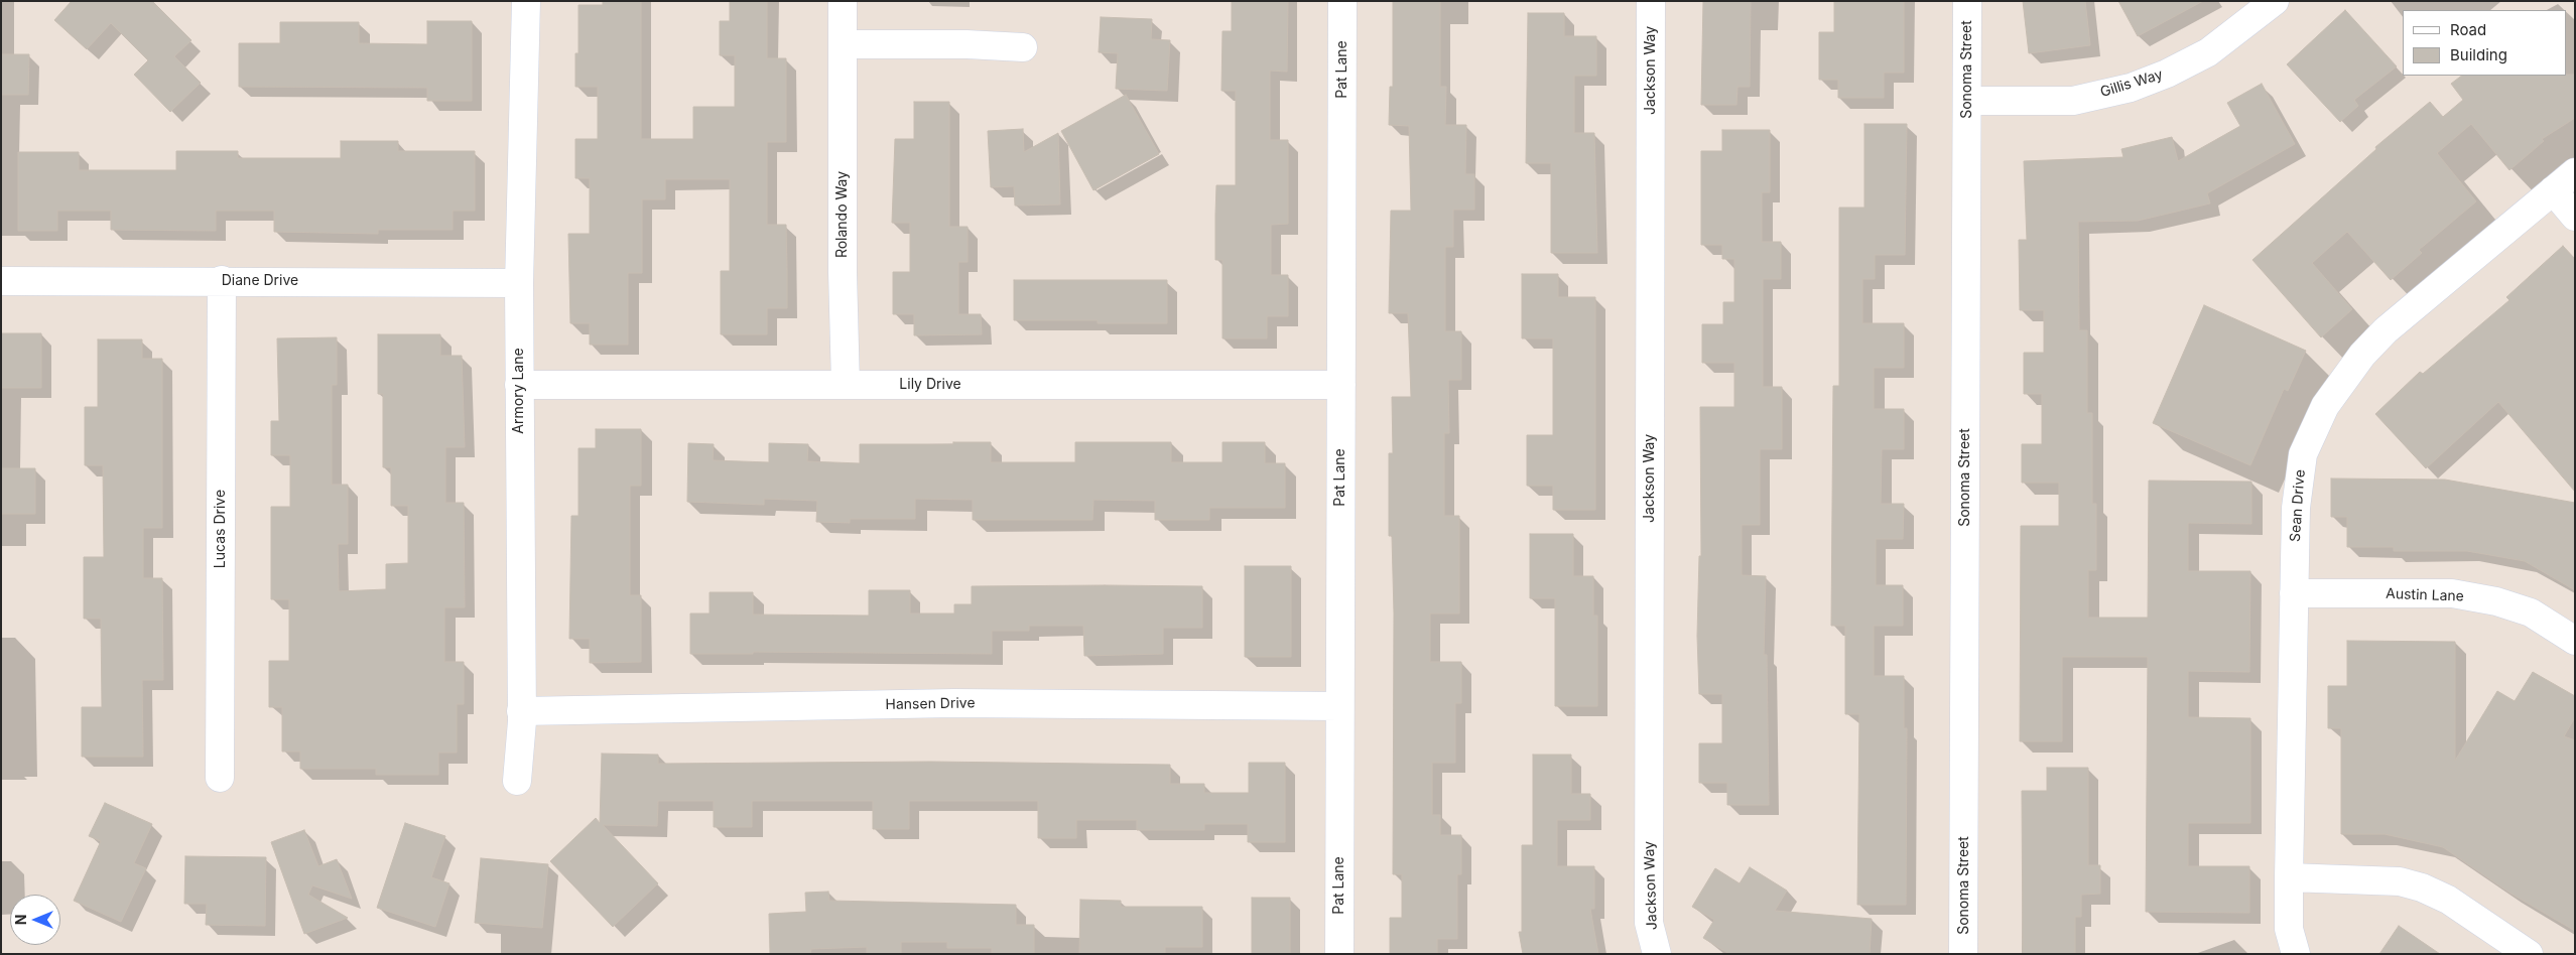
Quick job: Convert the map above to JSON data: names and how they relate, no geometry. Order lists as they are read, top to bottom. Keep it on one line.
{"streets":{"street":["Pat Lane","Sonoma Street","Jackson Way","Gillis Way","Rolando Way","Diane Drive","Lily Drive","Armory Lane","Sean Drive","Lucas Drive","Austin Lane","Hansen Drive"]},"crossings":[["Pat Lane","Lily Drive"],["Pat Lane","Hansen Drive"],["Sonoma Street","Gillis Way"],["Rolando Way","Lily Drive"],["Diane Drive","Armory Lane"],["Diane Drive","Lucas Drive"],["Lily Drive","Armory Lane"],["Armory Lane","Hansen Drive"],["Sean Drive","Austin Lane"]],"legend":["Road","Building"],"north":"left"}
